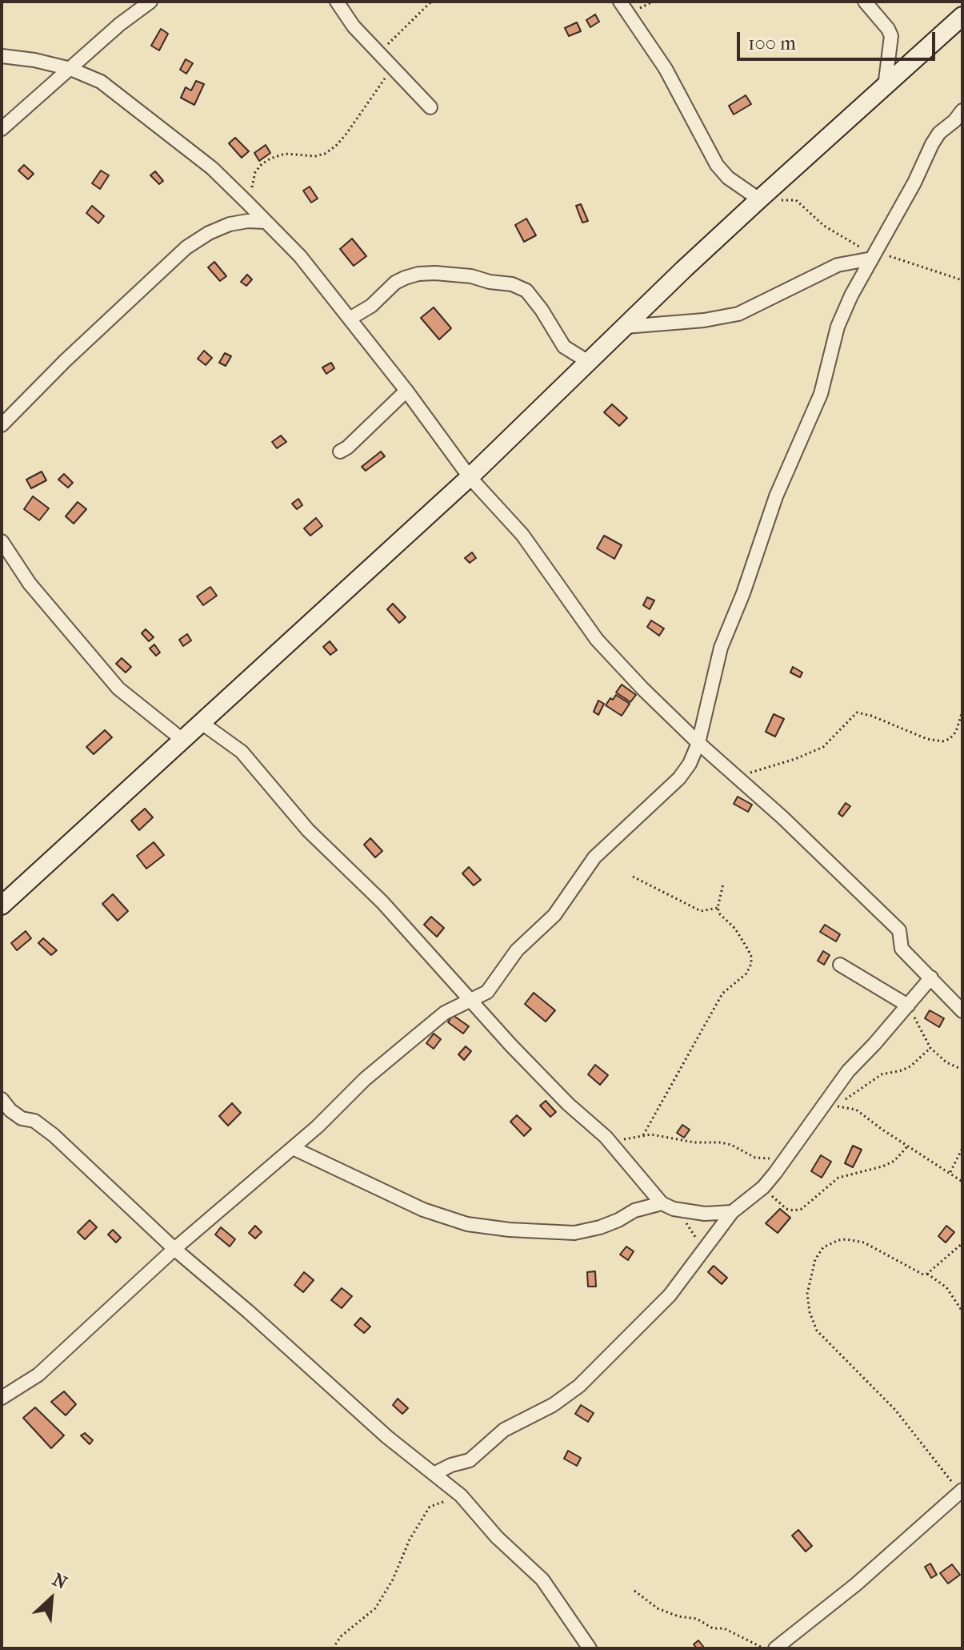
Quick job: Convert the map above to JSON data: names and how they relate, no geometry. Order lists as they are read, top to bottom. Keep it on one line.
{"scale_bar":"100 m","north":"top right"}
